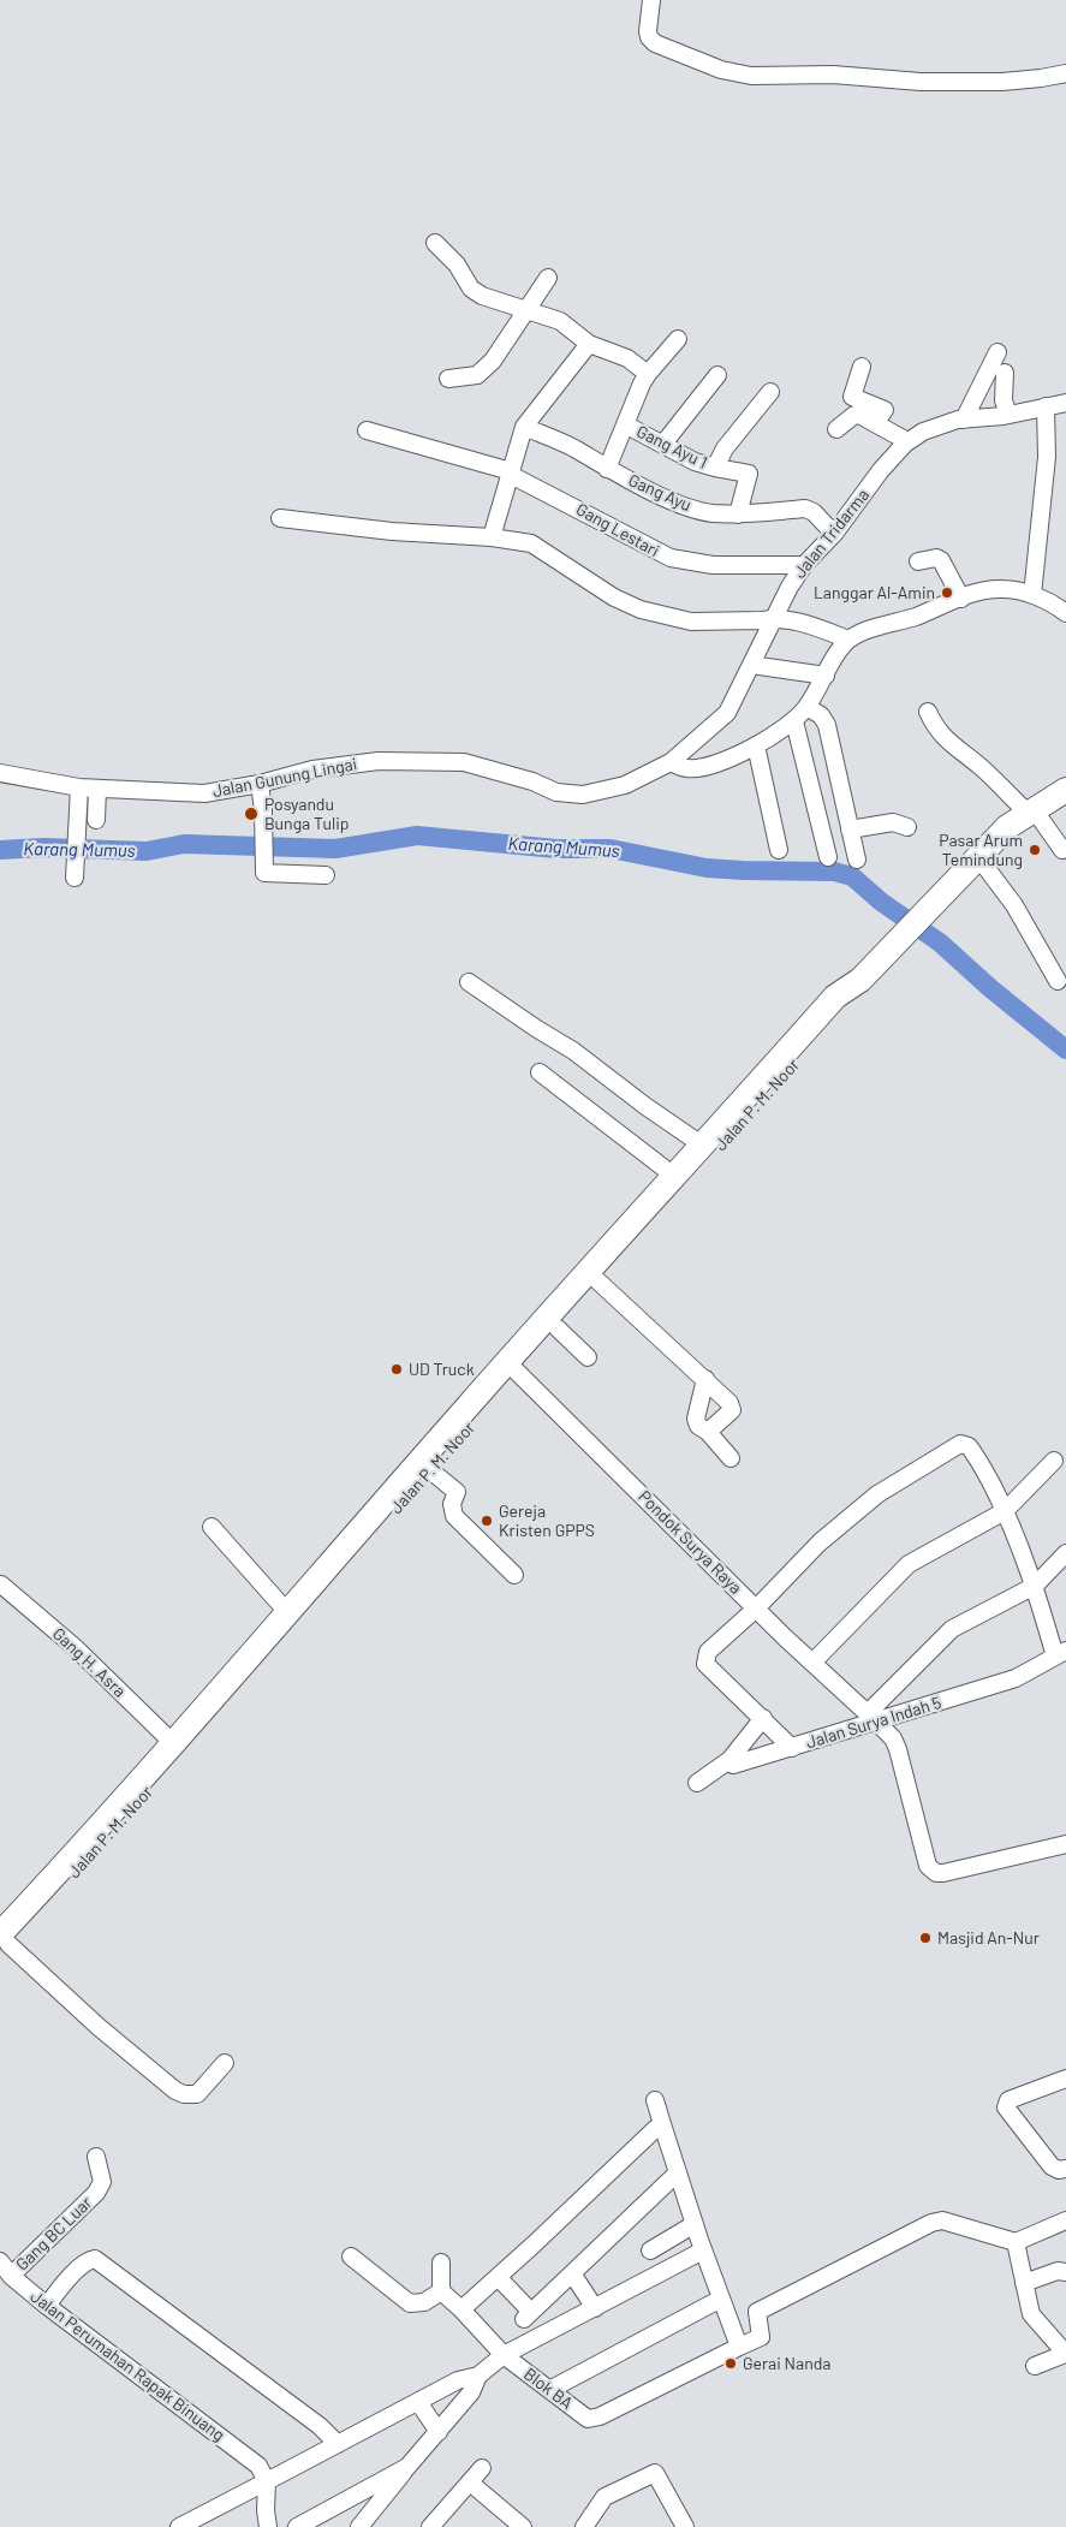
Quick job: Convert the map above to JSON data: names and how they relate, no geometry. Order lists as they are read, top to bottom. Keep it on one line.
{"streets":{"highway":["Jalan P. M. Noor"],"street":["Gang Ayu 1","Gang Ayu","Gang Lestari","Jalan Tridarma","Jalan Gunung Lingai","Pondok Surya Raya","Gang H. Asra","Jalan Surya Indah 5","Gang BC Luar","Jalan Perumahan Rapak Binuang","Blok BA"]},"crossings":[["Gang Ayu 1","Gang Ayu"],["Gang Ayu","Jalan Tridarma"],["Gang Lestari","Jalan Tridarma"],["Jalan Tridarma","Jalan Gunung Lingai"],["Jalan P. M. Noor","Pondok Surya Raya"],["Jalan P. M. Noor","Gang H. Asra"],["Pondok Surya Raya","Jalan Surya Indah 5"],["Gang BC Luar","Jalan Perumahan Rapak Binuang"]],"water":["Karang Mumus"],"places":["Langgar Al-Amin","Posyandu Bunga Tulip","Pasar Arum Temindung","UD Truck","Gereja Kristen GPPS","Masjid An-Nur","Gerai Nanda"]}
